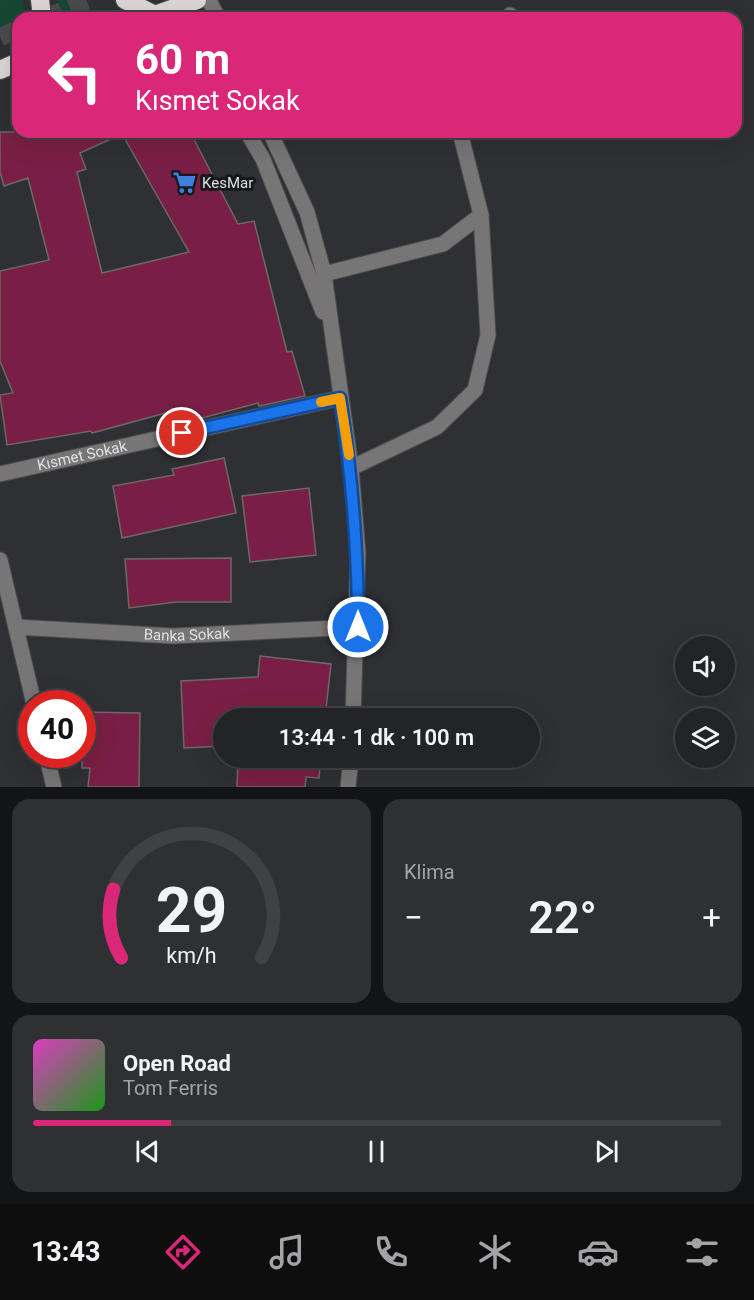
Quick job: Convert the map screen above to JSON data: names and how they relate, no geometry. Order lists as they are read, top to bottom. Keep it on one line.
{"streets":{"street":["Kısmet Sokak","Banka Sokak"]},"places":{"supermarket":["KesMar"]},"page":{"turn":["60 m","Kısmet Sokak"],"limit":"40","trip":"13:44 · 1 dk · 100 m","tile":"Klima","heat":["−","22°","+"],"song":["Open Road","Tom Ferris"],"tabs":"13:43","gauge":["29","km/h"]}}
